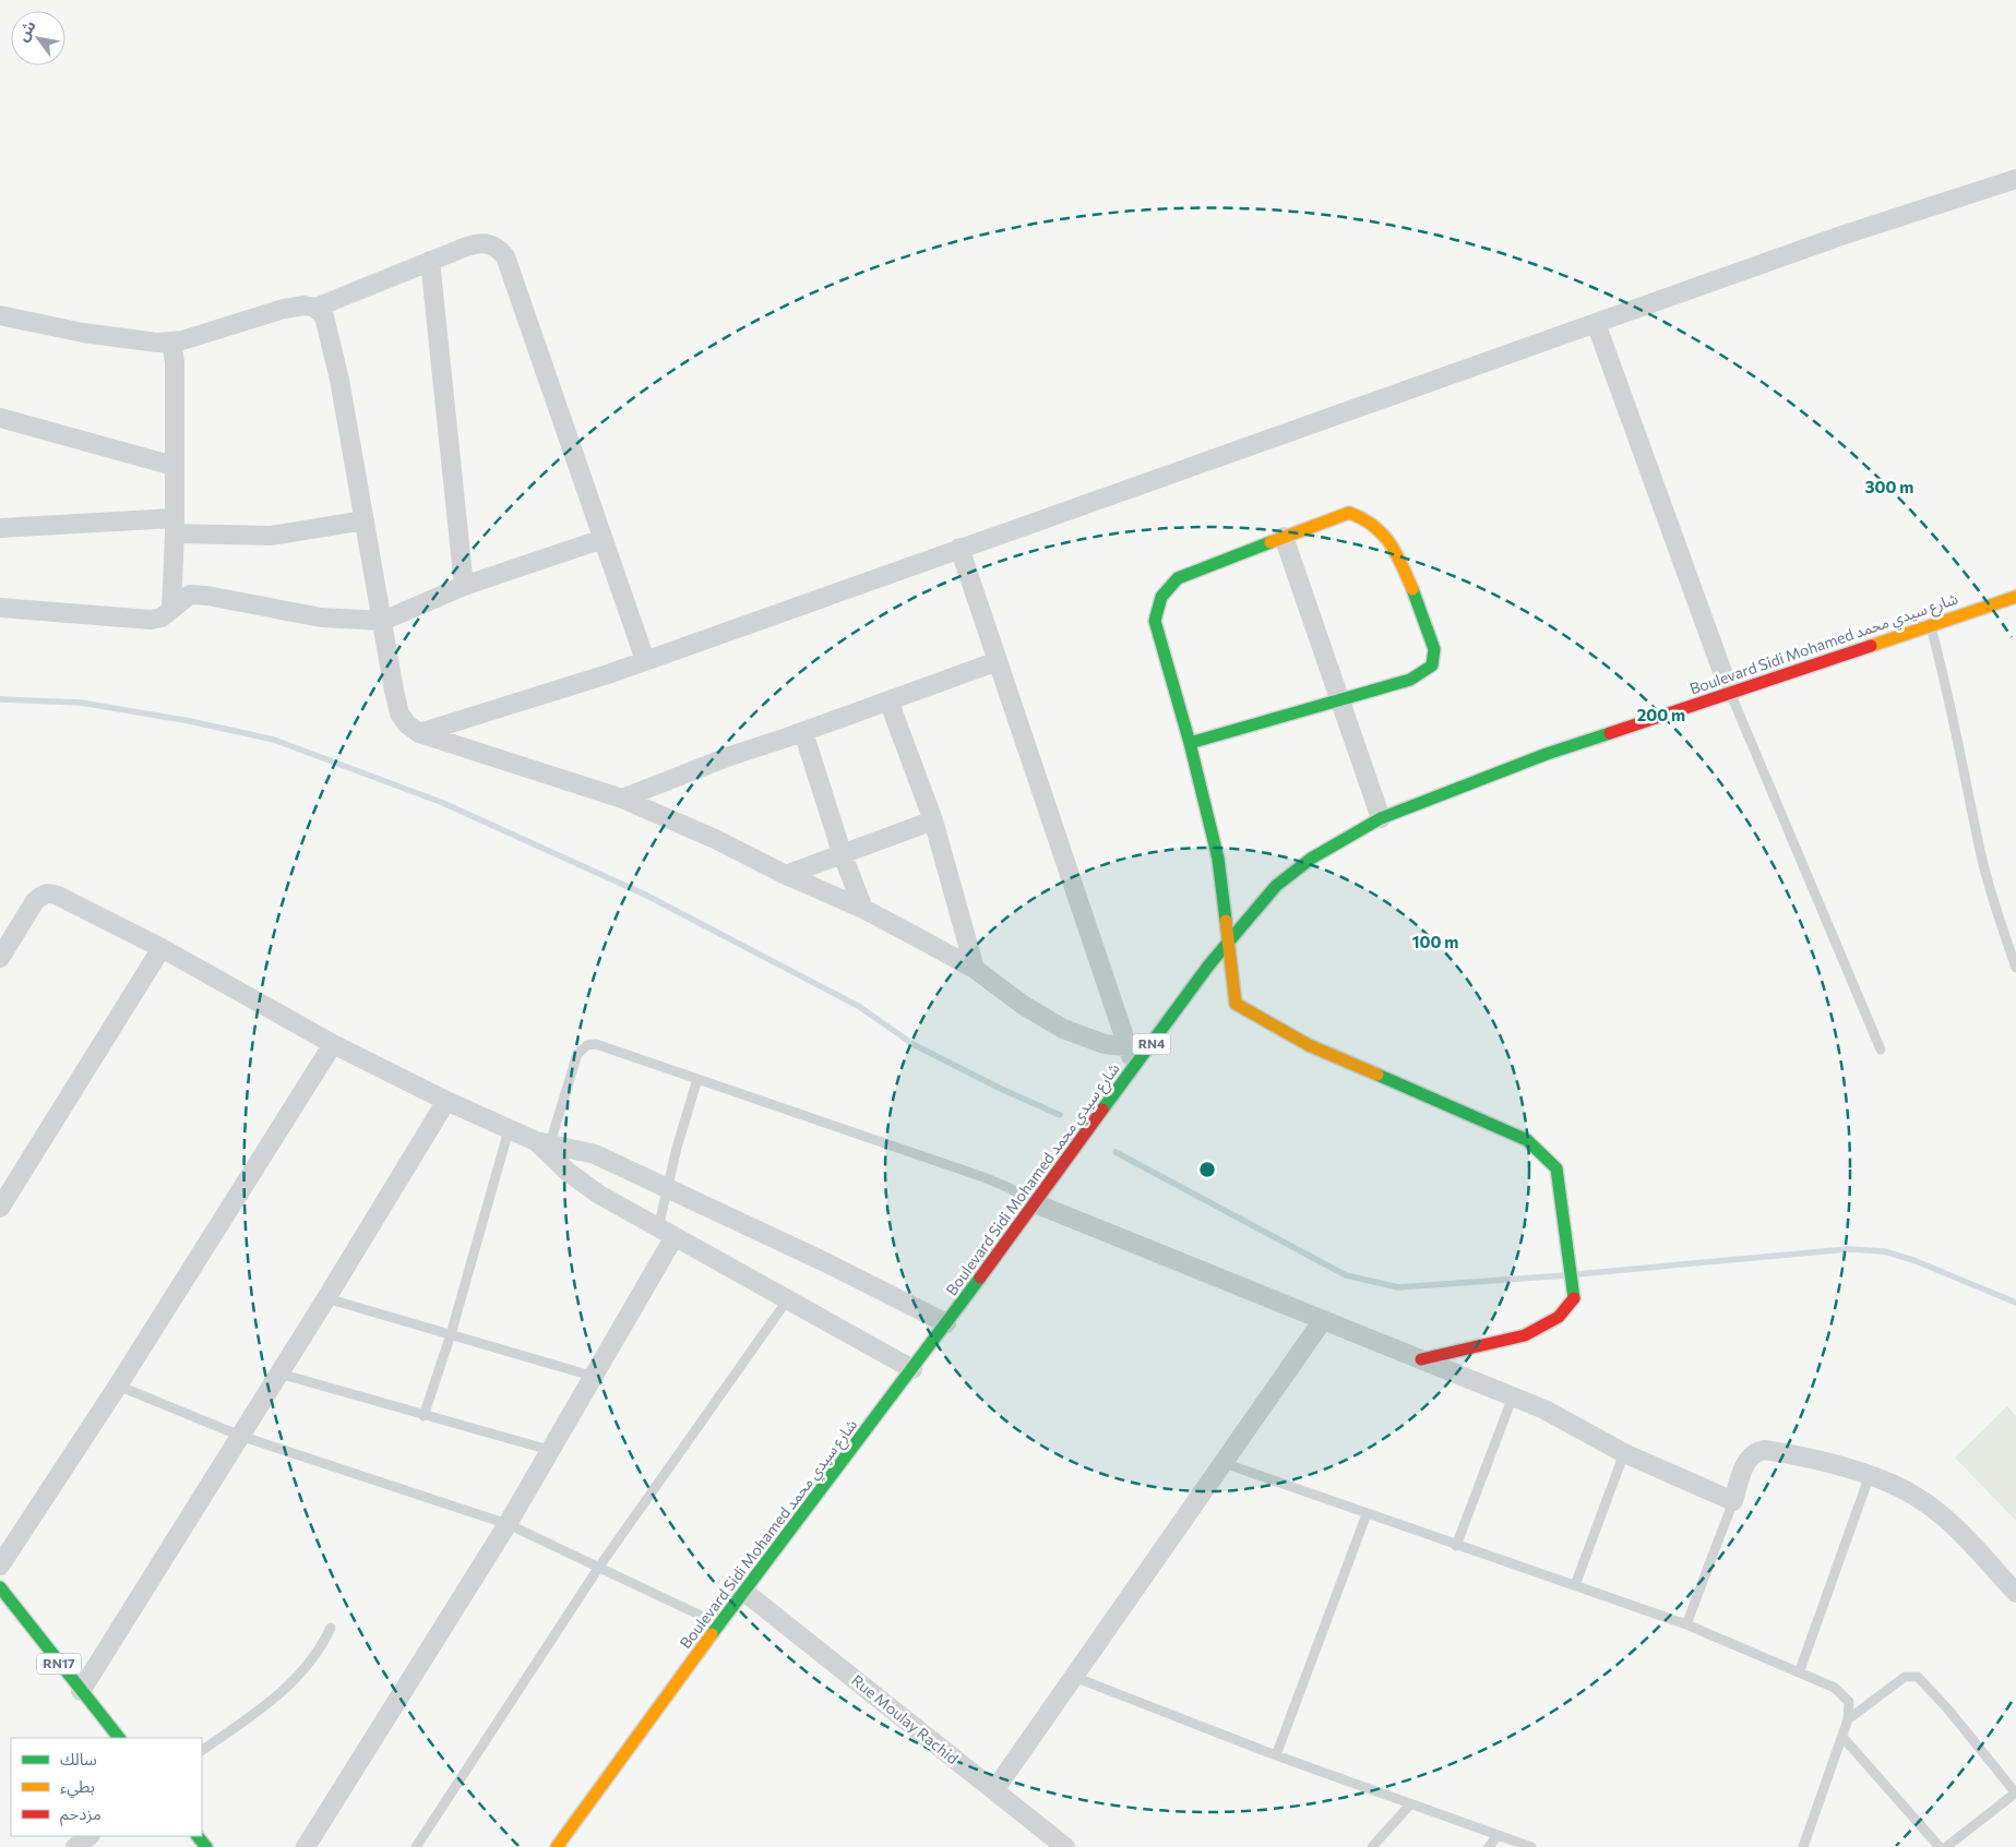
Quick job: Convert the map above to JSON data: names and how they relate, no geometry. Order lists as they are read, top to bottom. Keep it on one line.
{"streets":{"main road":["Boulevard Sidi Mohamed شارع سيدي محمد","RN4","RN17"],"street":["Rue Moulay Rachid"]},"crossings":[["Boulevard Sidi Mohamed شارع سيدي محمد","Rue Moulay Rachid"]],"legend":["سالك","بطيء","مزدحم"],"north":"top left","rings":["300 m","200 m","100 m"]}
